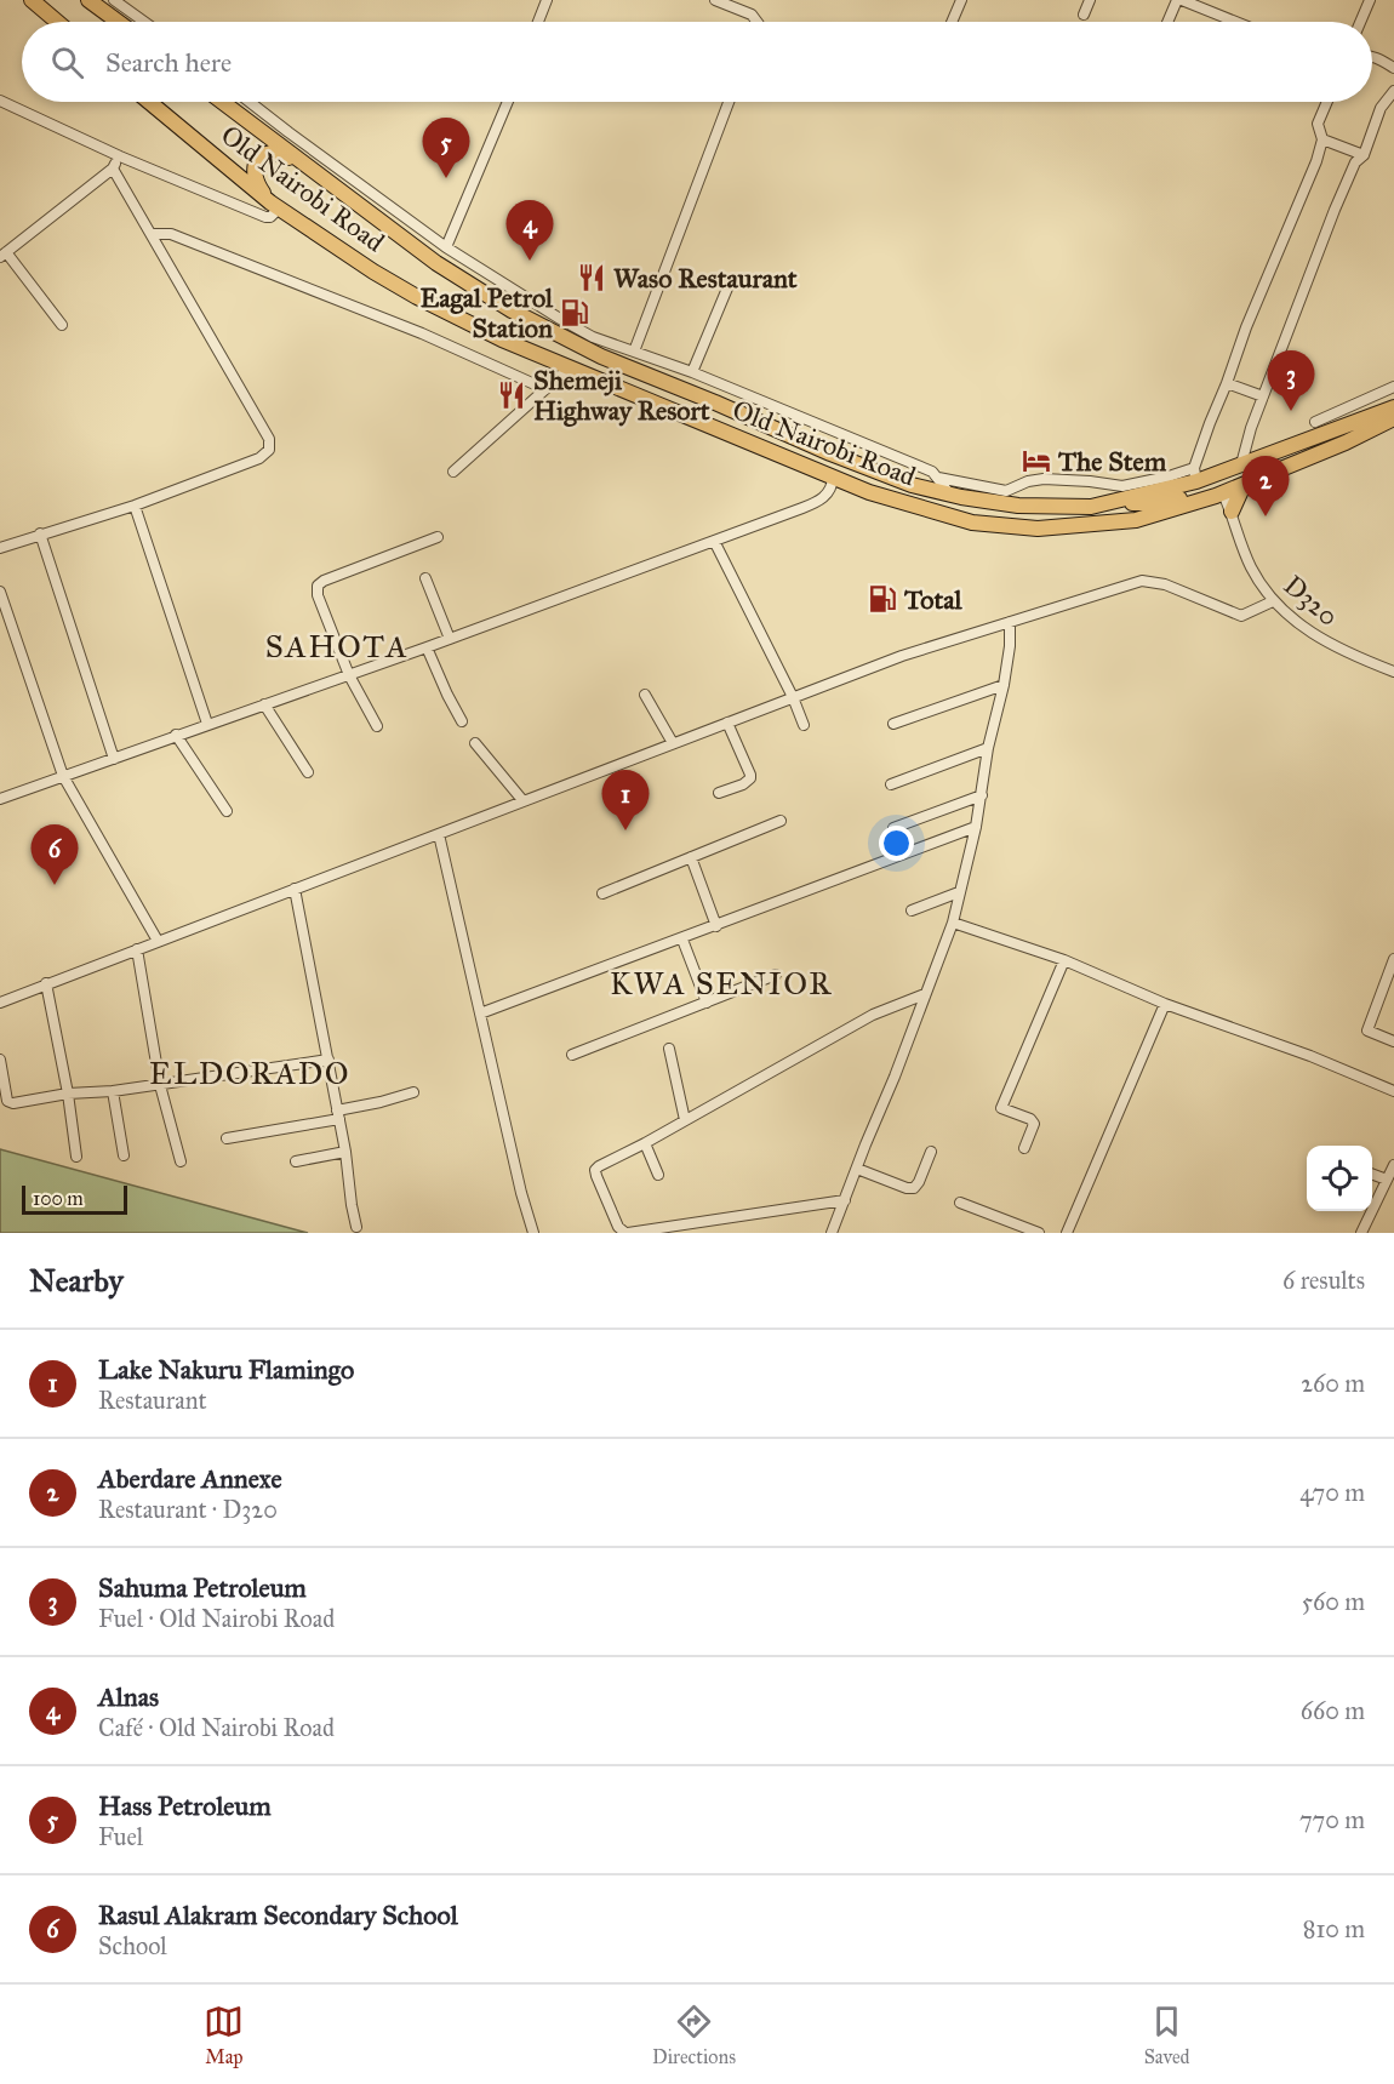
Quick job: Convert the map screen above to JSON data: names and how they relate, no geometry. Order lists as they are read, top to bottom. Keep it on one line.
{"streets":{"highway":["Old Nairobi Road"],"street":["D320"]},"crossings":[["Old Nairobi Road","D320"]],"districts":["SAHOTA","KWA SENIOR","ELDORADO"],"places":{"restaurant":["Waso Restaurant","Shemeji Highway Resort"],"fuel station":["Eagal Petrol Station","Total"],"hotel":["The Stem"]},"scale_bar":"100 m","page":{"search":"Search here","pins":["5","4","3","2","1","6"],"scale":"100 m","heading":["Nearby","6 results"],"list":[{"mark":"1","name":"Lake Nakuru Flamingo","note":"Restaurant","value":"260 m"},{"mark":"2","name":"Aberdare Annexe","note":"Restaurant · D320","value":"470 m"},{"mark":"3","name":"Sahuma Petroleum","note":"Fuel · Old Nairobi Road","value":"560 m"},{"mark":"4","name":"Alnas","note":"Café · Old Nairobi Road","value":"660 m"},{"mark":"5","name":"Hass Petroleum","note":"Fuel","value":"770 m"},{"mark":"6","name":"Rasul Alakram Secondary School","note":"School","value":"810 m"}],"nav":["Map","Directions","Saved"]}}
